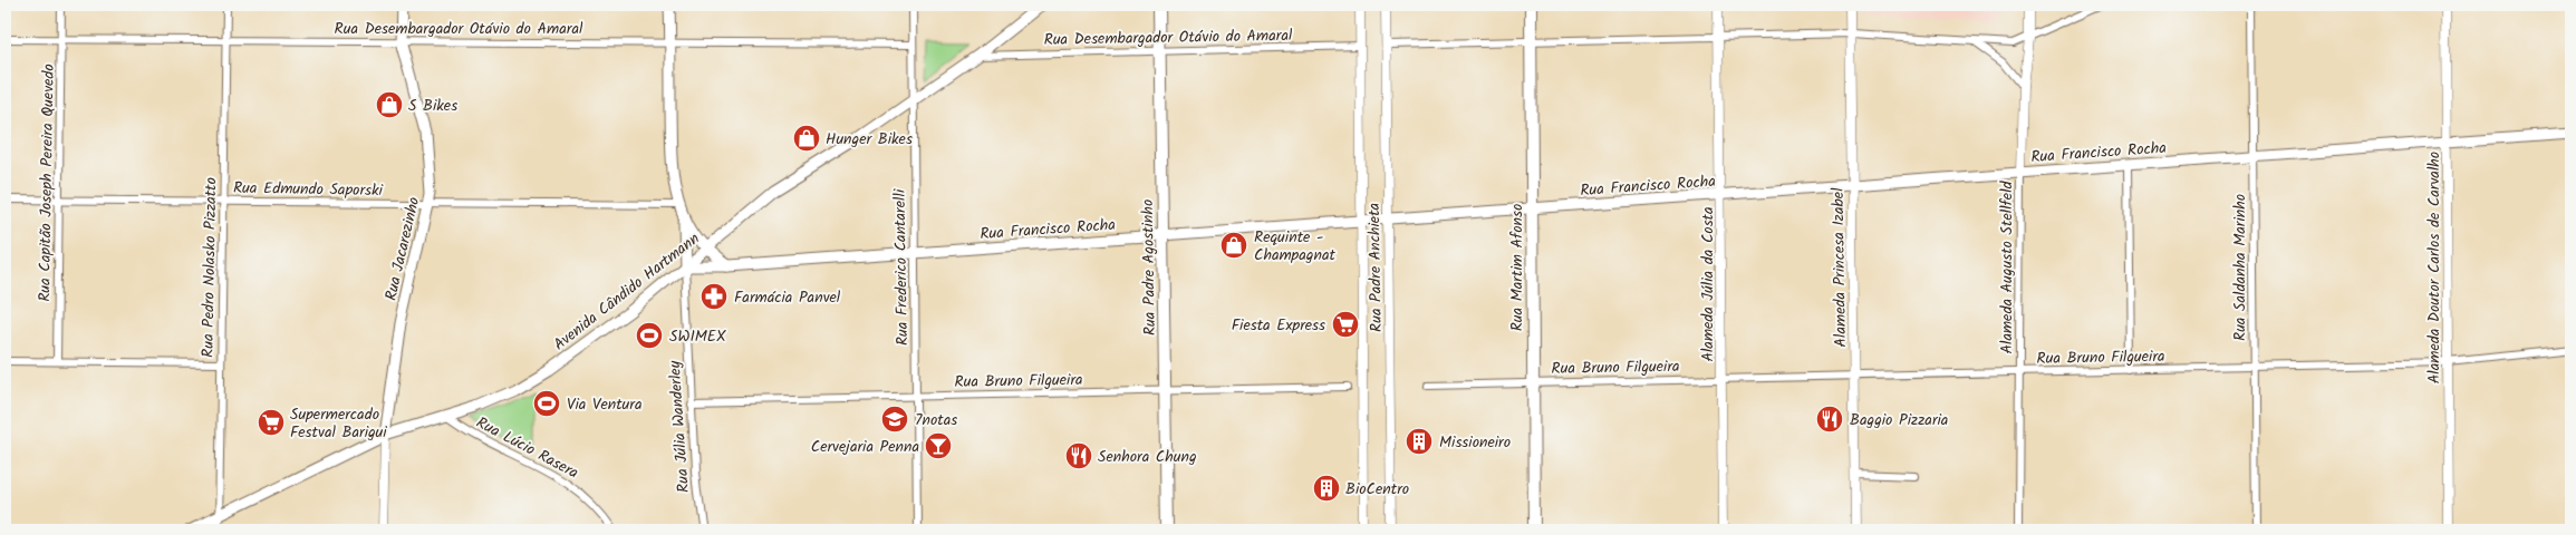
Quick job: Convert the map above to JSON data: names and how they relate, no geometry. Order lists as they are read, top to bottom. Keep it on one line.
{"streets":{"main road":["Rua Francisco Rocha","Rua Jacarezinho","Rua Padre Agostinho","Rua Martim Afonso","Avenida Cândido Hartmann","Rua Júlia Wanderley"],"street":["Rua Desembargador Otávio do Amaral","Rua Capitão Joseph Pereira Quevedo","Rua Edmundo Saporski","Rua Pedro Nolasko Pizzatto","Rua Frederico Cantarelli","Rua Padre Anchieta","Alameda Princesa Izabel","Alameda Augusto Stellfeld","Rua Saldanha Marinho","Alameda Doutor Carlos de Carvalho","Alameda Júlia da Costa","Rua Bruno Filgueira","Rua Lúcio Rasera"]},"crossings":[["Rua Desembargador Otávio do Amaral","Rua Capitão Joseph Pereira Quevedo"],["Rua Desembargador Otávio do Amaral","Rua Jacarezinho"],["Rua Desembargador Otávio do Amaral","Rua Pedro Nolasko Pizzatto"],["Rua Desembargador Otávio do Amaral","Rua Frederico Cantarelli"],["Rua Desembargador Otávio do Amaral","Rua Padre Agostinho"],["Rua Desembargador Otávio do Amaral","Rua Padre Anchieta"],["Rua Desembargador Otávio do Amaral","Avenida Cândido Hartmann"],["Rua Desembargador Otávio do Amaral","Rua Júlia Wanderley"],["Rua Francisco Rocha","Rua Frederico Cantarelli"],["Rua Francisco Rocha","Rua Padre Agostinho"],["Rua Francisco Rocha","Rua Padre Anchieta"],["Rua Francisco Rocha","Rua Martim Afonso"],["Rua Francisco Rocha","Alameda Princesa Izabel"],["Rua Francisco Rocha","Alameda Augusto Stellfeld"],["Rua Francisco Rocha","Rua Saldanha Marinho"],["Rua Francisco Rocha","Alameda Doutor Carlos de Carvalho"],["Rua Francisco Rocha","Alameda Júlia da Costa"],["Rua Francisco Rocha","Avenida Cândido Hartmann"],["Rua Francisco Rocha","Rua Júlia Wanderley"],["Rua Capitão Joseph Pereira Quevedo","Rua Edmundo Saporski"],["Rua Edmundo Saporski","Rua Jacarezinho"],["Rua Edmundo Saporski","Rua Pedro Nolasko Pizzatto"],["Rua Edmundo Saporski","Rua Júlia Wanderley"],["Rua Jacarezinho","Avenida Cândido Hartmann"],["Rua Pedro Nolasko Pizzatto","Avenida Cândido Hartmann"],["Rua Frederico Cantarelli","Avenida Cândido Hartmann"],["Rua Frederico Cantarelli","Rua Bruno Filgueira"],["Rua Padre Agostinho","Rua Bruno Filgueira"],["Rua Martim Afonso","Rua Bruno Filgueira"],["Alameda Princesa Izabel","Rua Bruno Filgueira"],["Alameda Augusto Stellfeld","Rua Bruno Filgueira"],["Rua Saldanha Marinho","Rua Bruno Filgueira"],["Alameda Doutor Carlos de Carvalho","Rua Bruno Filgueira"],["Alameda Júlia da Costa","Rua Bruno Filgueira"],["Avenida Cândido Hartmann","Rua Júlia Wanderley"],["Avenida Cândido Hartmann","Rua Lúcio Rasera"],["Rua Bruno Filgueira","Rua Júlia Wanderley"]],"places":{"shop":["S Bikes","Hunger Bikes","Requinte - Champagnat"],"pharmacy":["Farmácia Panvel"],"supermarket":["Fiesta Express","Supermercado Festval Barigui"],"sports":["SWIMEX","Via Ventura"],"school or university":["7notas"],"restaurant":["Baggio Pizzaria","Senhora Chung"],"building":["Missioneiro","BioCentro"],"bar":["Cervejaria Penna"]}}
